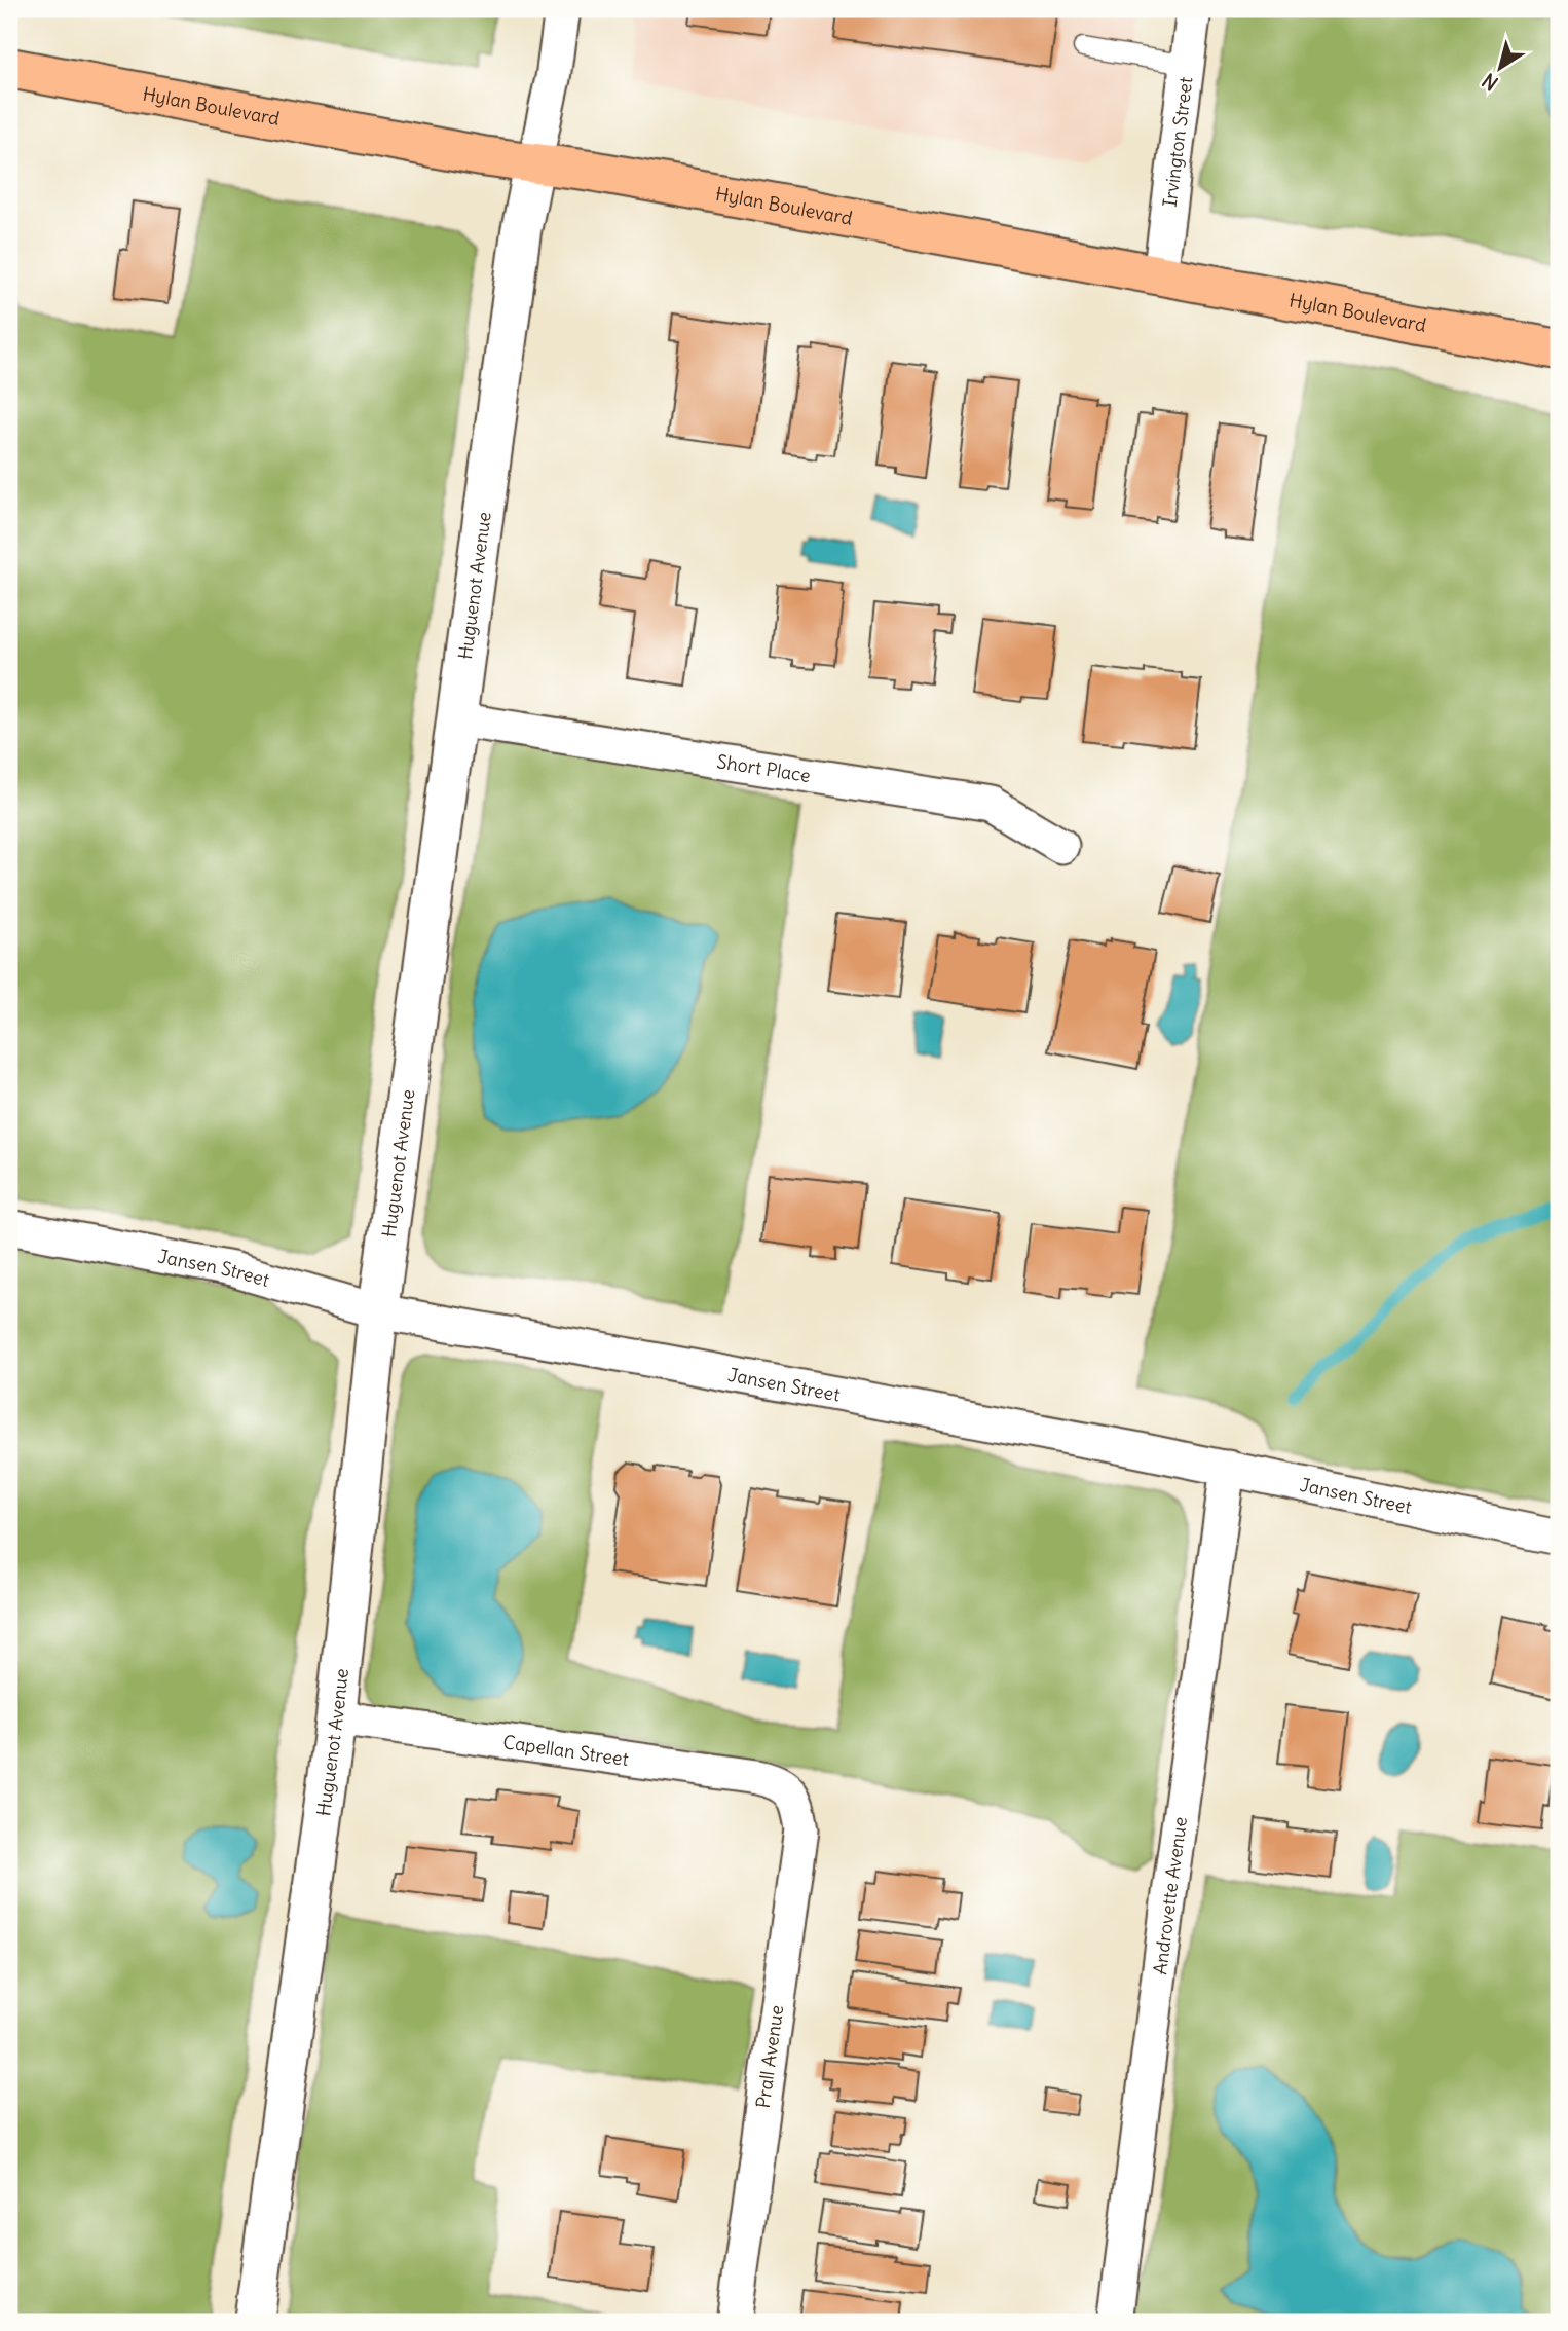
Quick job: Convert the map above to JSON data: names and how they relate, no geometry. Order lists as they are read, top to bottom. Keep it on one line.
{"streets":{"main road":["Hylan Boulevard"],"street":["Irvington Street","Huguenot Avenue","Short Place","Jansen Street","Capellan Street","Androvette Avenue","Prall Avenue"]},"crossings":[["Hylan Boulevard","Irvington Street"],["Hylan Boulevard","Huguenot Avenue"],["Huguenot Avenue","Short Place"],["Huguenot Avenue","Jansen Street"],["Huguenot Avenue","Capellan Street"],["Jansen Street","Androvette Avenue"],["Capellan Street","Prall Avenue"]],"north":"bottom left"}
